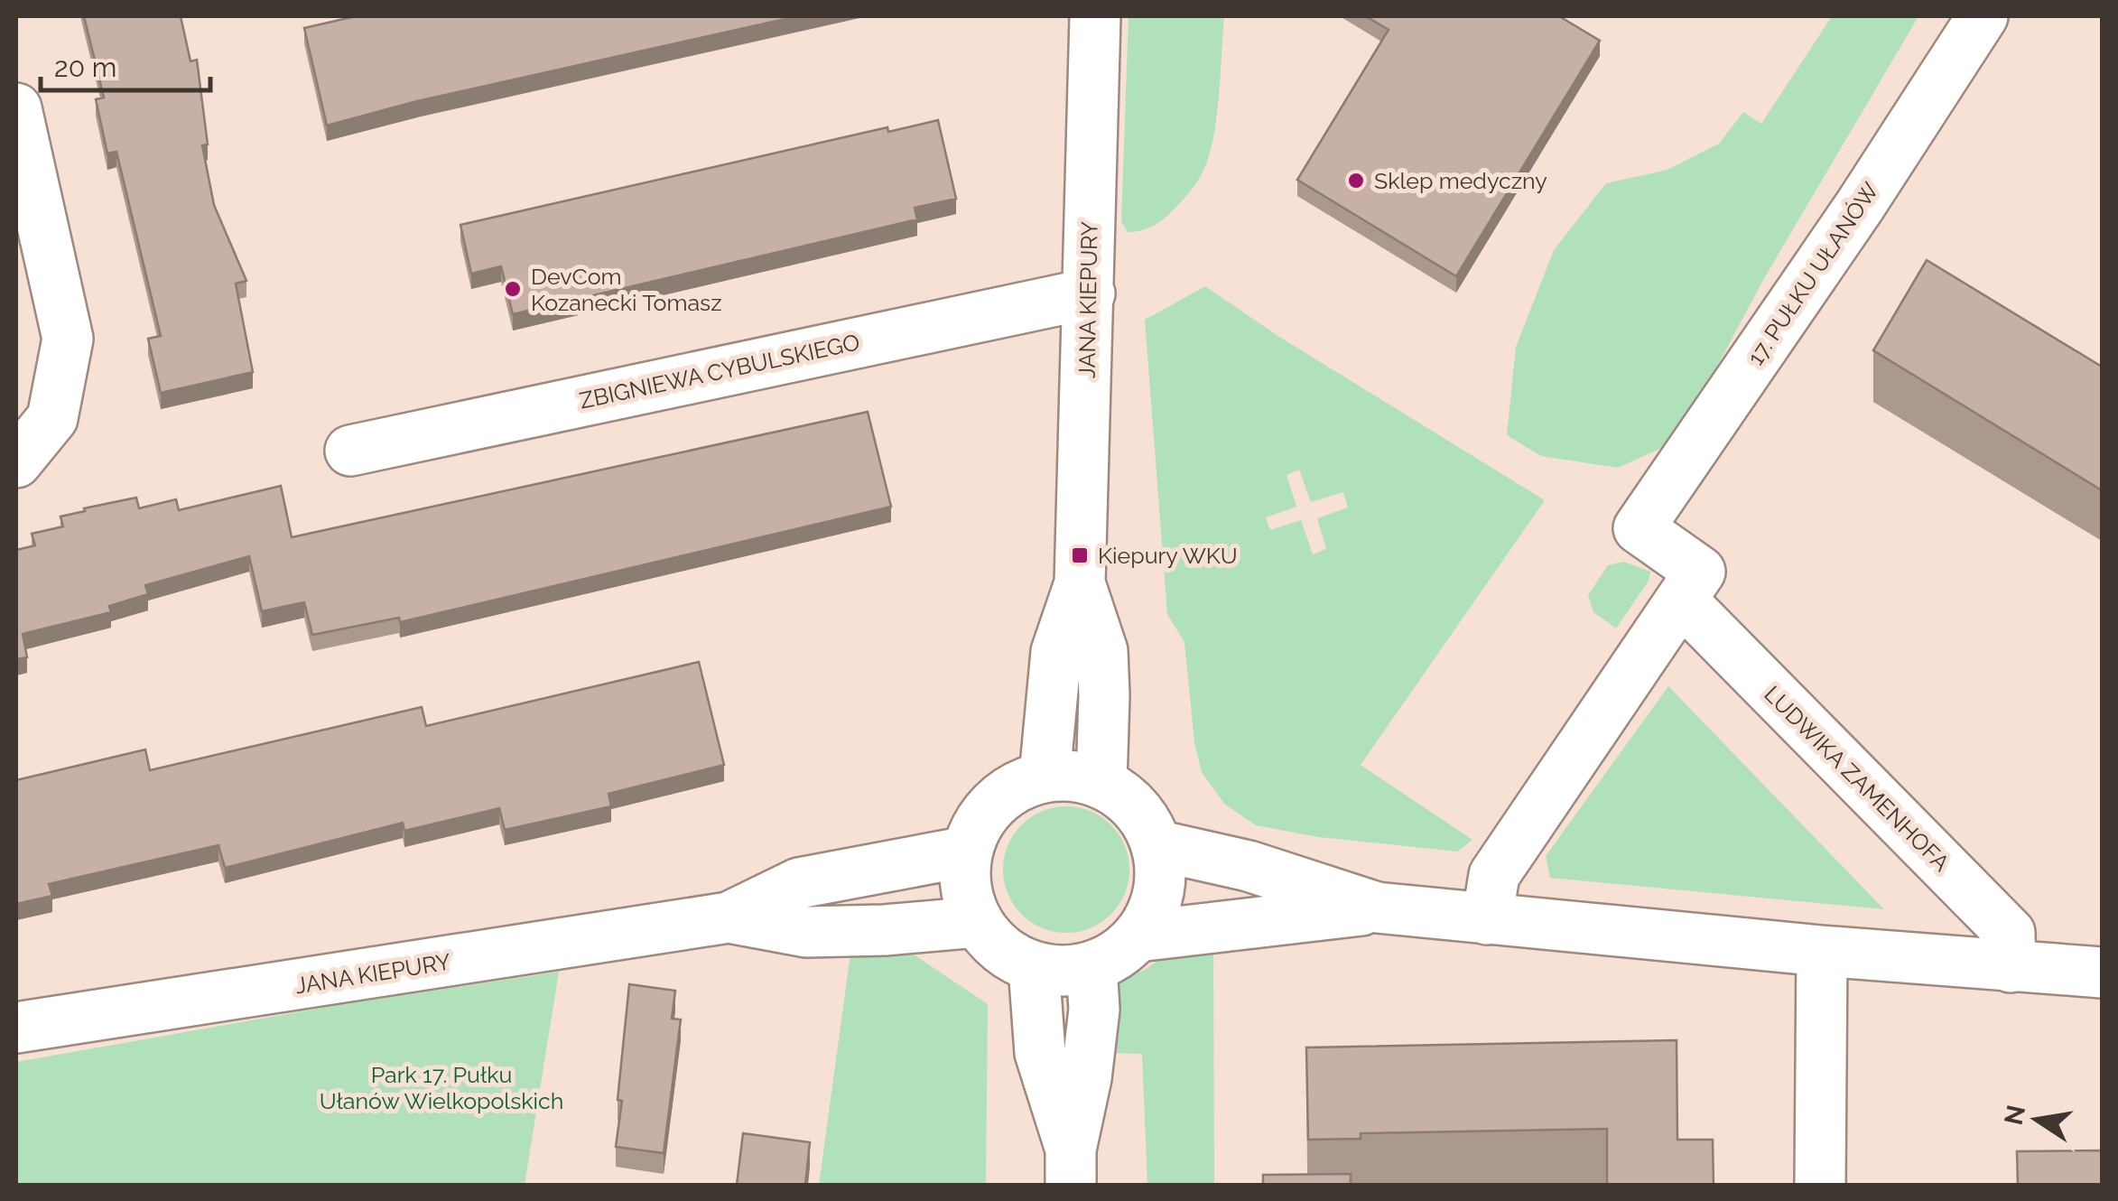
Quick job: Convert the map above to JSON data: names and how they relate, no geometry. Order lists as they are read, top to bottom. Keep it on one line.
{"streets":{"street":["17. PUŁKU UŁANÓW","JANA KIEPURY","ZBIGNIEWA CYBULSKIEGO","LUDWIKA ZAMENHOFA"]},"crossings":[["17. PUŁKU UŁANÓW","LUDWIKA ZAMENHOFA"],["JANA KIEPURY","ZBIGNIEWA CYBULSKIEGO"]],"parks":["Park 17. Pułku Ułanów Wielkopolskich"],"places":{"other":["Sklep medyczny","DevCom Kozanecki Tomasz"],"transit":["Kiepury WKU"]},"scale_bar":"20 m","north":"left"}
